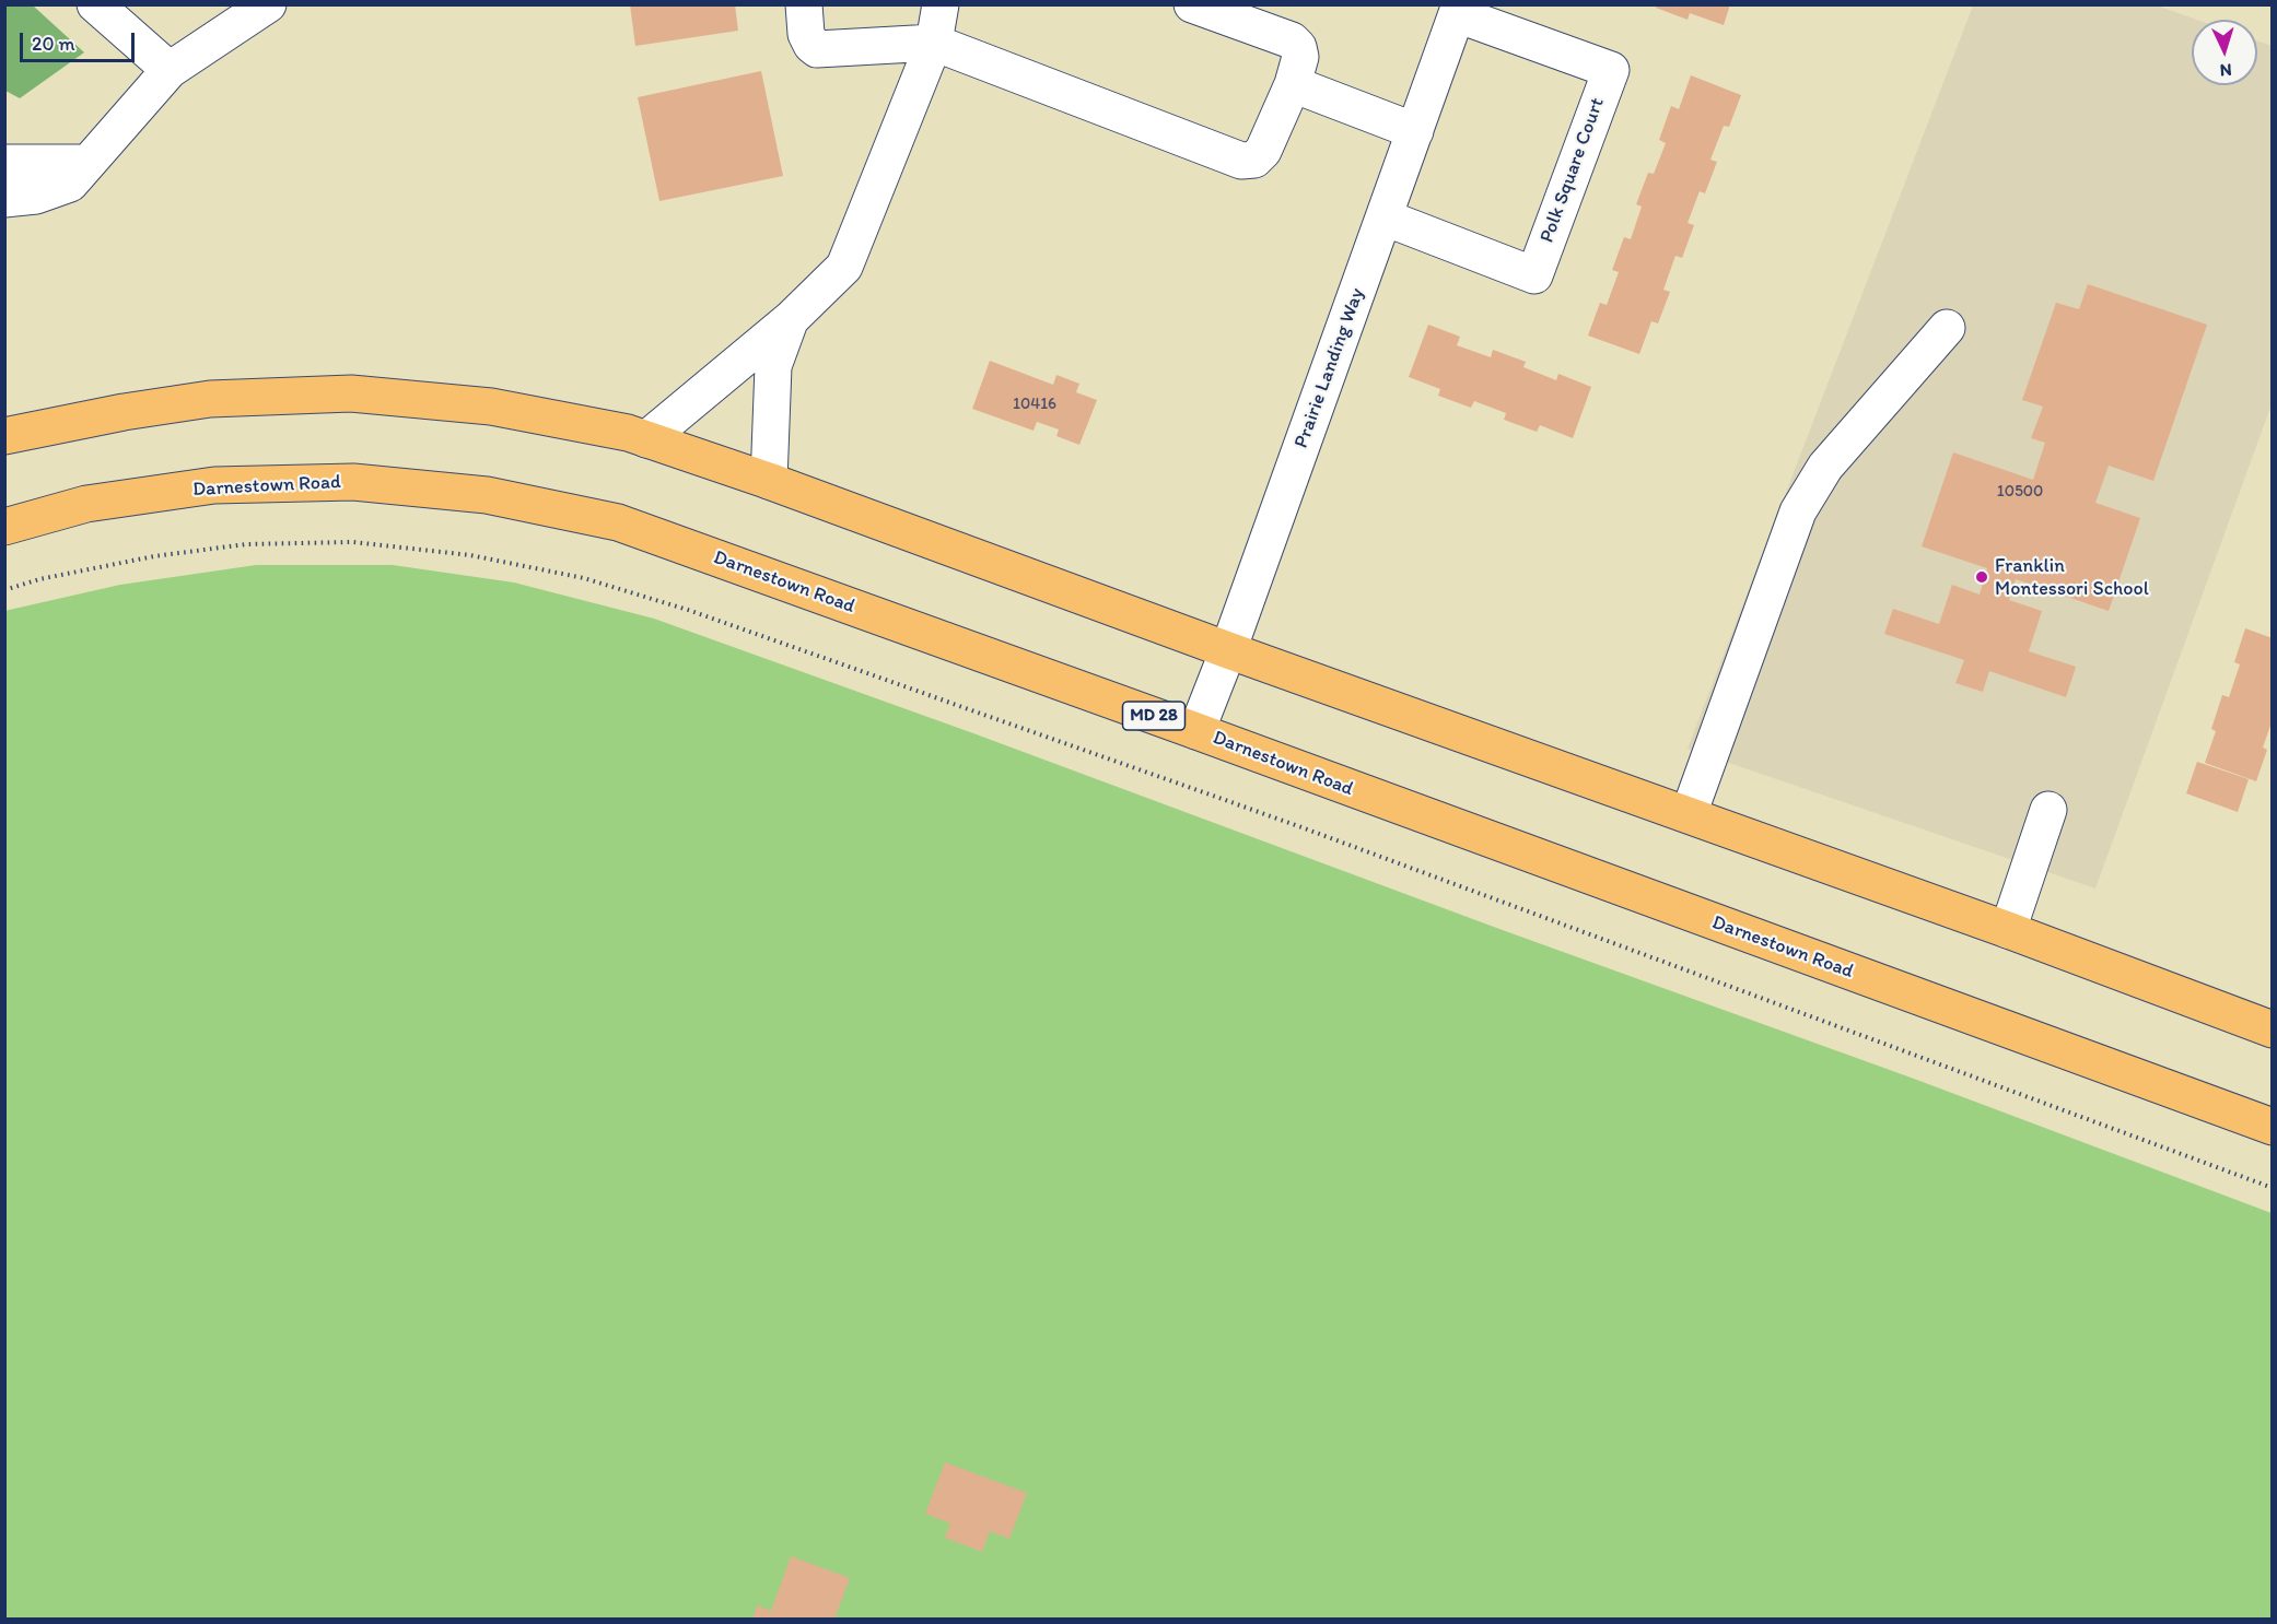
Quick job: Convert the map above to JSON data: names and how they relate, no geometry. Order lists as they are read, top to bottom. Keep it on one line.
{"streets":{"main road":["Darnestown Road","MD 28"],"street":["Polk Square Court","Prairie Landing Way"]},"crossings":[["Polk Square Court","Prairie Landing Way"],["Prairie Landing Way","Darnestown Road"]],"places":["Franklin Montessori School"],"house_numbers":["10416","10500"],"scale_bar":"20 m","north":"bottom"}
